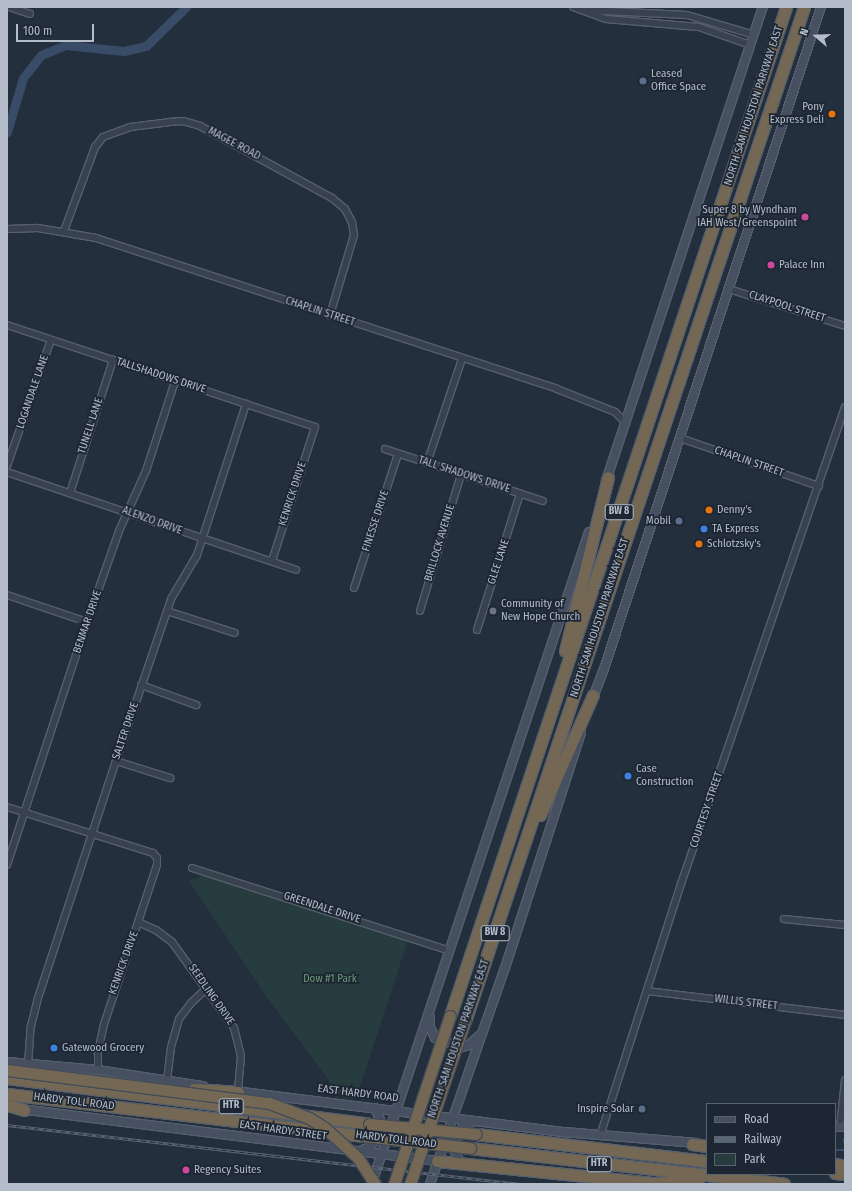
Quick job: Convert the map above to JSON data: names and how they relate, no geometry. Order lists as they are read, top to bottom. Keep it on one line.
{"streets":{"highway":["NORTH SAM HOUSTON PARKWAY EAST","BW 8","HARDY TOLL ROAD","HTR"],"main road":["EAST HARDY ROAD","EAST HARDY STREET"],"street":["MAGEE ROAD","CLAYPOOL STREET","CHAPLIN STREET","TALLSHADOWS DRIVE","LOGANDALE LANE","TUNELL LANE","TALL SHADOWS DRIVE","KENRICK DRIVE","ALENZO DRIVE","FINESSE DRIVE","BRILLOCK AVENUE","GLEE LANE","BENMAR DRIVE","SALTER DRIVE","COURTESY STREET","GREENDALE DRIVE","SEEDLING DRIVE","WILLIS STREET"]},"crossings":[["NORTH SAM HOUSTON PARKWAY EAST","CLAYPOOL STREET"],["NORTH SAM HOUSTON PARKWAY EAST","CHAPLIN STREET"],["NORTH SAM HOUSTON PARKWAY EAST","GREENDALE DRIVE"],["NORTH SAM HOUSTON PARKWAY EAST","EAST HARDY ROAD"],["NORTH SAM HOUSTON PARKWAY EAST","EAST HARDY STREET"],["MAGEE ROAD","CHAPLIN STREET"],["CHAPLIN STREET","COURTESY STREET"],["TALLSHADOWS DRIVE","LOGANDALE LANE"],["TALLSHADOWS DRIVE","TUNELL LANE"],["TALLSHADOWS DRIVE","KENRICK DRIVE"],["TALLSHADOWS DRIVE","BENMAR DRIVE"],["TALLSHADOWS DRIVE","SALTER DRIVE"],["TUNELL LANE","ALENZO DRIVE"],["TALL SHADOWS DRIVE","FINESSE DRIVE"],["TALL SHADOWS DRIVE","BRILLOCK AVENUE"],["TALL SHADOWS DRIVE","GLEE LANE"],["KENRICK DRIVE","ALENZO DRIVE"],["KENRICK DRIVE","SALTER DRIVE"],["KENRICK DRIVE","SEEDLING DRIVE"],["KENRICK DRIVE","EAST HARDY ROAD"],["ALENZO DRIVE","BENMAR DRIVE"],["ALENZO DRIVE","SALTER DRIVE"],["SALTER DRIVE","EAST HARDY ROAD"],["COURTESY STREET","WILLIS STREET"],["COURTESY STREET","EAST HARDY ROAD"],["SEEDLING DRIVE","EAST HARDY ROAD"]],"parks":["Dow #1 Park"],"places":["Leased Office Space","Pony Express Deli","Super 8 by Wyndham IAH West/Greenspoint","Palace Inn","Denny's","Mobil","TA Express","Schlotzsky's","Community of New Hope Church","Case Construction","Gatewood Grocery","Inspire Solar","Regency Suites"],"legend":["Road","Railway","Park"],"scale_bar":"100 m","north":"left"}
